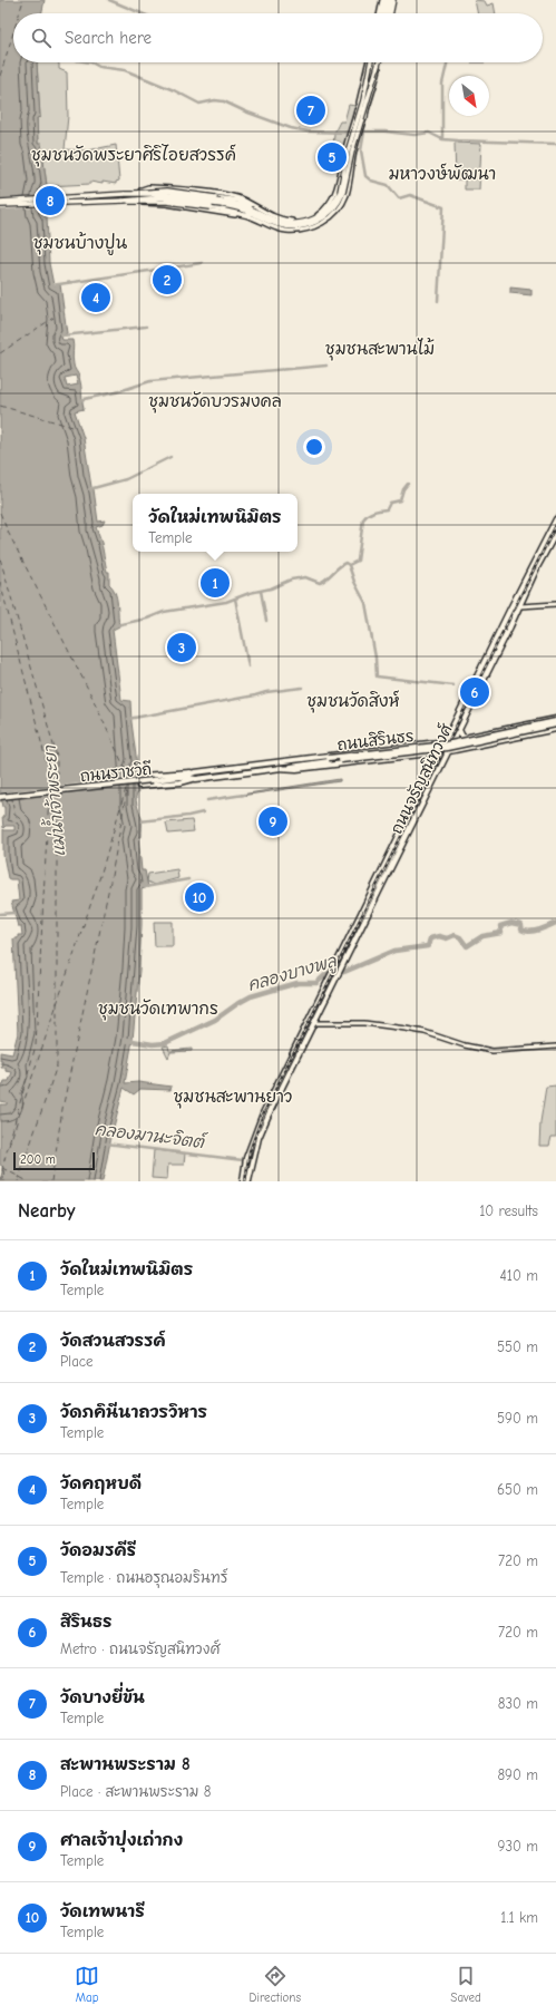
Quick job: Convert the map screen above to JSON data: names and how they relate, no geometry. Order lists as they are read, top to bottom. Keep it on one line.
{"streets":{"main road":["ถนนสิรินธร","ถนนราชวิถี","ถนนจรัญสนิทวงศ์"]},"crossings":[["ถนนสิรินธร","ถนนราชวิถี"],["ถนนสิรินธร","ถนนจรัญสนิทวงศ์"],["ถนนราชวิถี","ถนนจรัญสนิทวงศ์"]],"districts":["ชุมชนวัดพระยาศิริไอยสวรรค์","มหาวงษ์พัฒนา","ชุมชนบ้างปูน","ชุมชนสะพานไม้","ชุมชนวัดบวรมงคล","ชุมชนวัดสิงห์","ชุมชนวัดเทพากร","ชุมชนสะพานยาว"],"water":["แม่น้ำเจ้าพระยา","คลองบางพลู","คลองมานะจิตต์"],"scale_bar":"200 m","north":"bottom right","page":{"search":"Search here","pins":["7","5","8","2","4","1","3","6","9","10"],"popup":["วัดใหม่เทพนิมิตร","Temple"],"scale":"200 m","heading":["Nearby","10 results"],"list":[{"mark":"1","name":"วัดใหม่เทพนิมิตร","note":"Temple","value":"410 m"},{"mark":"2","name":"วัดสวนสวรรค์","note":"Place","value":"550 m"},{"mark":"3","name":"วัดภคินีนาถวรวิหาร","note":"Temple","value":"590 m"},{"mark":"4","name":"วัดคฤหบดี","note":"Temple","value":"650 m"},{"mark":"5","name":"วัดอมรคีรี","note":"Temple · ถนนอรุณอมรินทร์","value":"720 m"},{"mark":"6","name":"สิรินธร","note":"Metro · ถนนจรัญสนิทวงศ์","value":"720 m"},{"mark":"7","name":"วัดบางยี่ขัน","note":"Temple","value":"830 m"},{"mark":"8","name":"สะพานพระราม 8","note":"Place · สะพานพระราม 8","value":"890 m"},{"mark":"9","name":"ศาลเจ้าปุงเถ่ากง","note":"Temple","value":"930 m"},{"mark":"10","name":"วัดเทพนารี","note":"Temple","value":"1.1 km"}],"nav":["Map","Directions","Saved"]}}
